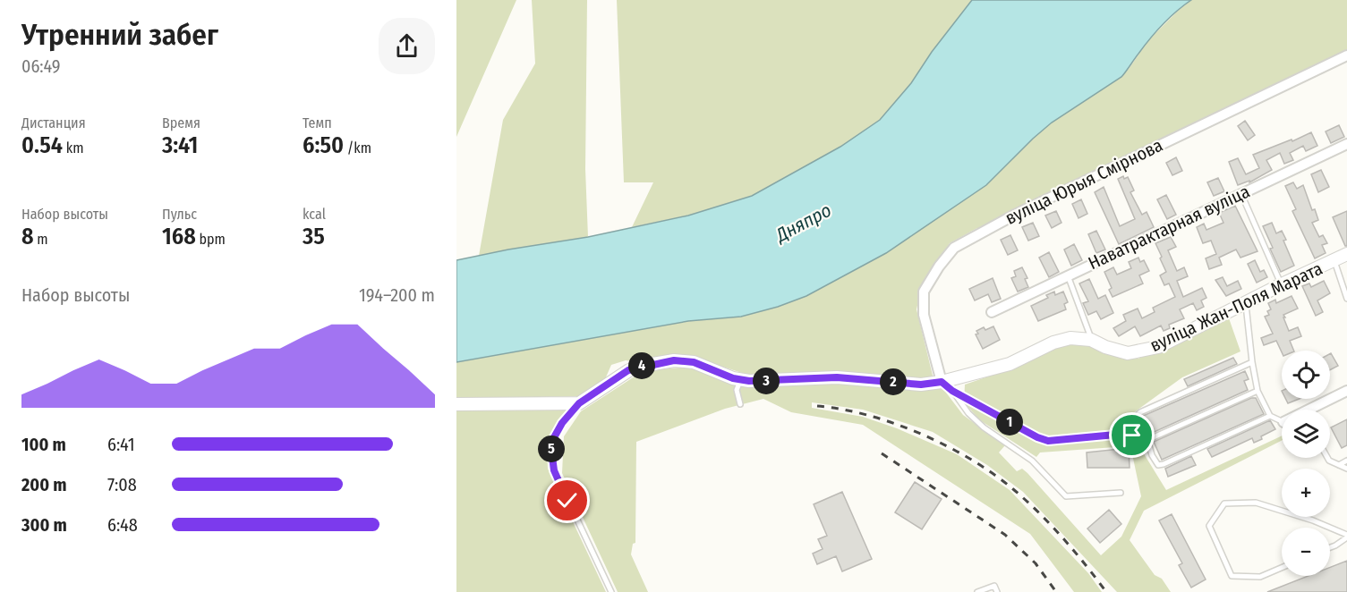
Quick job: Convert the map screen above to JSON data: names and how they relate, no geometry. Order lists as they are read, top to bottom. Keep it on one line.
{"streets":{"street":["вуліца Юрыя Смірнова","Наватрактарная вуліца","вуліца Жан-Поля Марата"]},"crossings":[["вуліца Юрыя Смірнова","вуліца Жан-Поля Марата"]],"water":["Дняпро"],"page":{"heading":["Утренний забег","06:49"],"stats":[["Дистанция","0.54 km"],["Время","3:41"],["Темп","6:50 /km"],["Набор высоты","8 m"],["Пульс","168 bpm"],["kcal","35"]],"chart":["Набор высоты","194–200 m"],"map_buttons":["+","−"],"pins":["4","3","2","1","5"],"list":[{"name":"100 m","note":"6:41"},{"name":"200 m","note":"7:08"},{"name":"300 m","note":"6:48"}]}}
